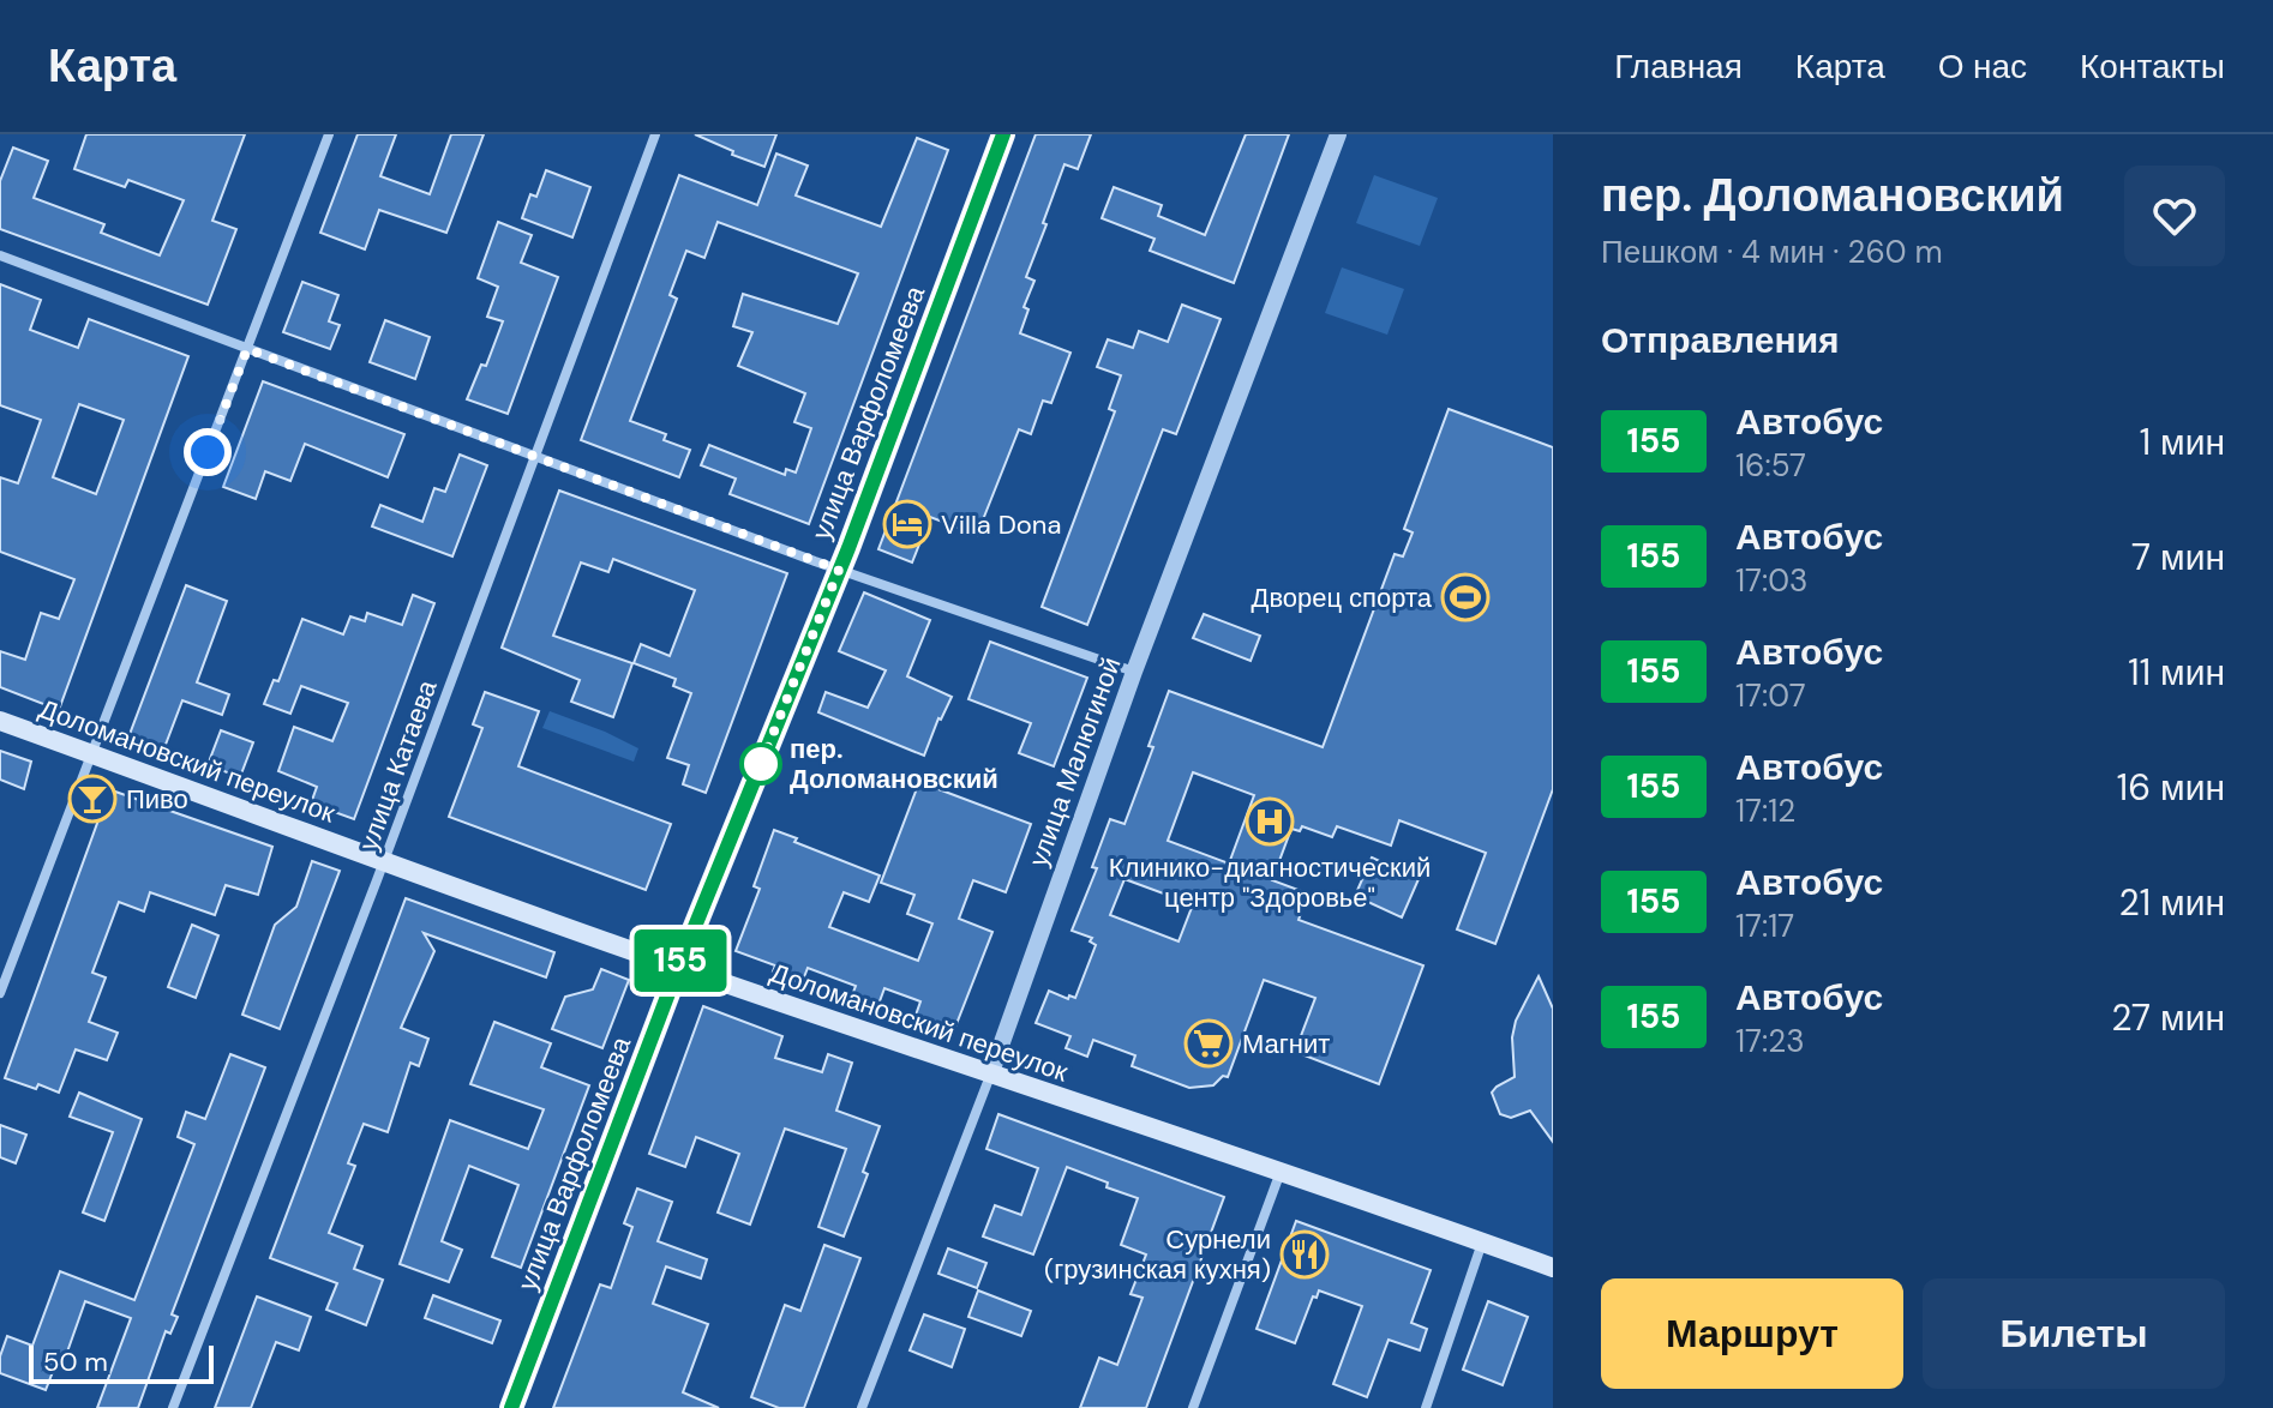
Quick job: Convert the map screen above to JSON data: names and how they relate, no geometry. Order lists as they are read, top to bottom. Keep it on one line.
{"streets":{"main road":["улица Варфоломеева","Доломановский переулок"],"street":["улица Малюгиной","улица Катаева"]},"crossings":[["улица Варфоломеева","Доломановский переулок"],["Доломановский переулок","улица Малюгиной"],["Доломановский переулок","улица Катаева"]],"places":{"hotel":["Villa Dona"],"sports":["Дворец спорта"],"other":["пер. Доломановский"],"bar":["Пиво"],"hospital":["Клинико-диагностический центр \"Здоровье\""],"supermarket":["Магнит"],"restaurant":["Сурнели (грузинская кухня)"]},"lines":["bus line 155"],"scale_bar":"50 m","page":{"header":"Карта","nav":["Главная","Карта","О нас","Контакты"],"on_map":"155","heading":[["пер. Доломановский","Пешком · 4 мин · 260 m"],"Отправления"],"list":[{"mark":"155","name":"Автобус","note":"16:57","value":"1 мин"},{"mark":"155","name":"Автобус","note":"17:03","value":"7 мин"},{"mark":"155","name":"Автобус","note":"17:07","value":"11 мин"},{"mark":"155","name":"Автобус","note":"17:12","value":"16 мин"},{"mark":"155","name":"Автобус","note":"17:17","value":"21 мин"},{"mark":"155","name":"Автобус","note":"17:23","value":"27 мин"}],"buttons":["Маршрут","Билеты"],"scale":"50 m"}}
